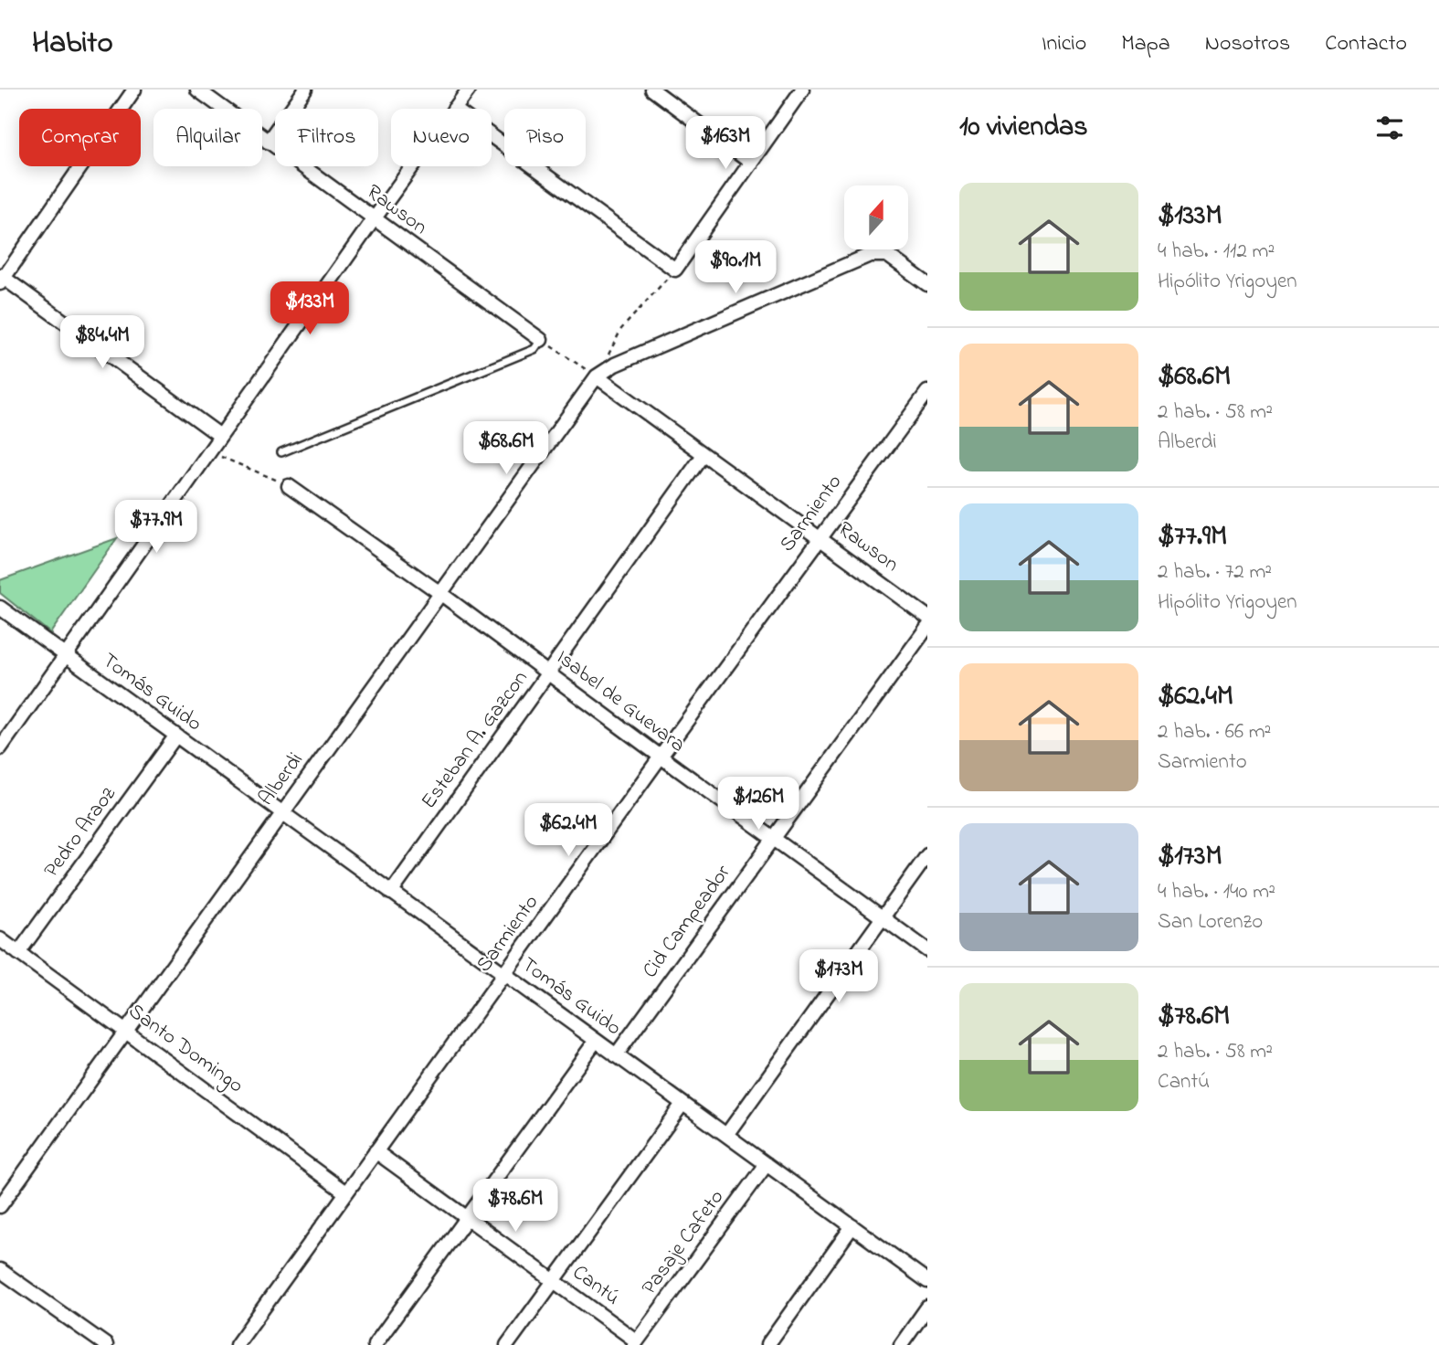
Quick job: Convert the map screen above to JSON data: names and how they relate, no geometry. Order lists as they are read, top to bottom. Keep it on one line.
{"streets":{"street":["Rawson","Sarmiento","Tomás Guido","Isabel de Guevara","Esteban A. Gazcon","Alberdi","Pedro Araoz","Cid Campeador","Santo Domingo","Pasaje Cafeto","Cantú"]},"crossings":[["Rawson","Sarmiento"],["Rawson","Esteban A. Gazcon"],["Rawson","Alberdi"],["Sarmiento","Tomás Guido"],["Sarmiento","Isabel de Guevara"],["Sarmiento","Santo Domingo"],["Sarmiento","Cantú"],["Tomás Guido","Esteban A. Gazcon"],["Tomás Guido","Alberdi"],["Tomás Guido","Pedro Araoz"],["Tomás Guido","Cid Campeador"],["Tomás Guido","Pasaje Cafeto"],["Isabel de Guevara","Esteban A. Gazcon"],["Isabel de Guevara","Alberdi"],["Isabel de Guevara","Cid Campeador"],["Alberdi","Santo Domingo"],["Pedro Araoz","Santo Domingo"],["Pasaje Cafeto","Cantú"]],"north":"top","page":{"header":"Habito","nav":["Inicio","Mapa","Nosotros","Contacto"],"heading":"10 viviendas","chip":["Comprar","Alquilar","Filtros","Nuevo","Piso"],"price":["$163M","$90.1M","$133M","$84.4M","$68.6M","$77.9M","$126M","$62.4M","$173M","$78.6M"],"list":[{"name":"$133M","note":"4 hab. · 112 m² · Hipólito Yrigoyen"},{"name":"$68.6M","note":"2 hab. · 58 m² · Alberdi"},{"name":"$77.9M","note":"2 hab. · 72 m² · Hipólito Yrigoyen"},{"name":"$62.4M","note":"2 hab. · 66 m² · Sarmiento"},{"name":"$173M","note":"4 hab. · 140 m² · San Lorenzo"},{"name":"$78.6M","note":"2 hab. · 58 m² · Cantú"}]}}
